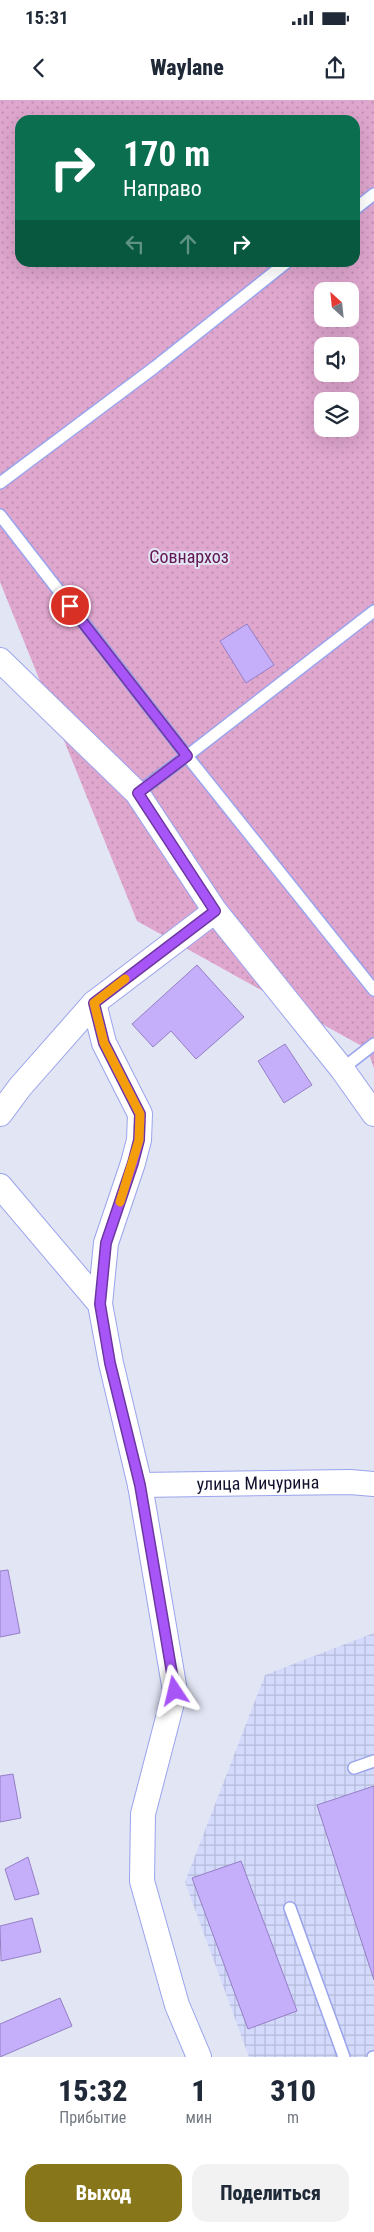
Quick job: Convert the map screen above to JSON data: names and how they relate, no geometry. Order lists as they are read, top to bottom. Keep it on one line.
{"streets":{"street":["улица Мичурина"]},"parks":["Совнархоз"],"north":"top left","page":{"status":"15:31","header":"Waylane","turn":["170 m","Направо"],"eta":["15:32","Прибытие","1","мин","310","m"],"buttons":["Выход","Поделиться"]}}
